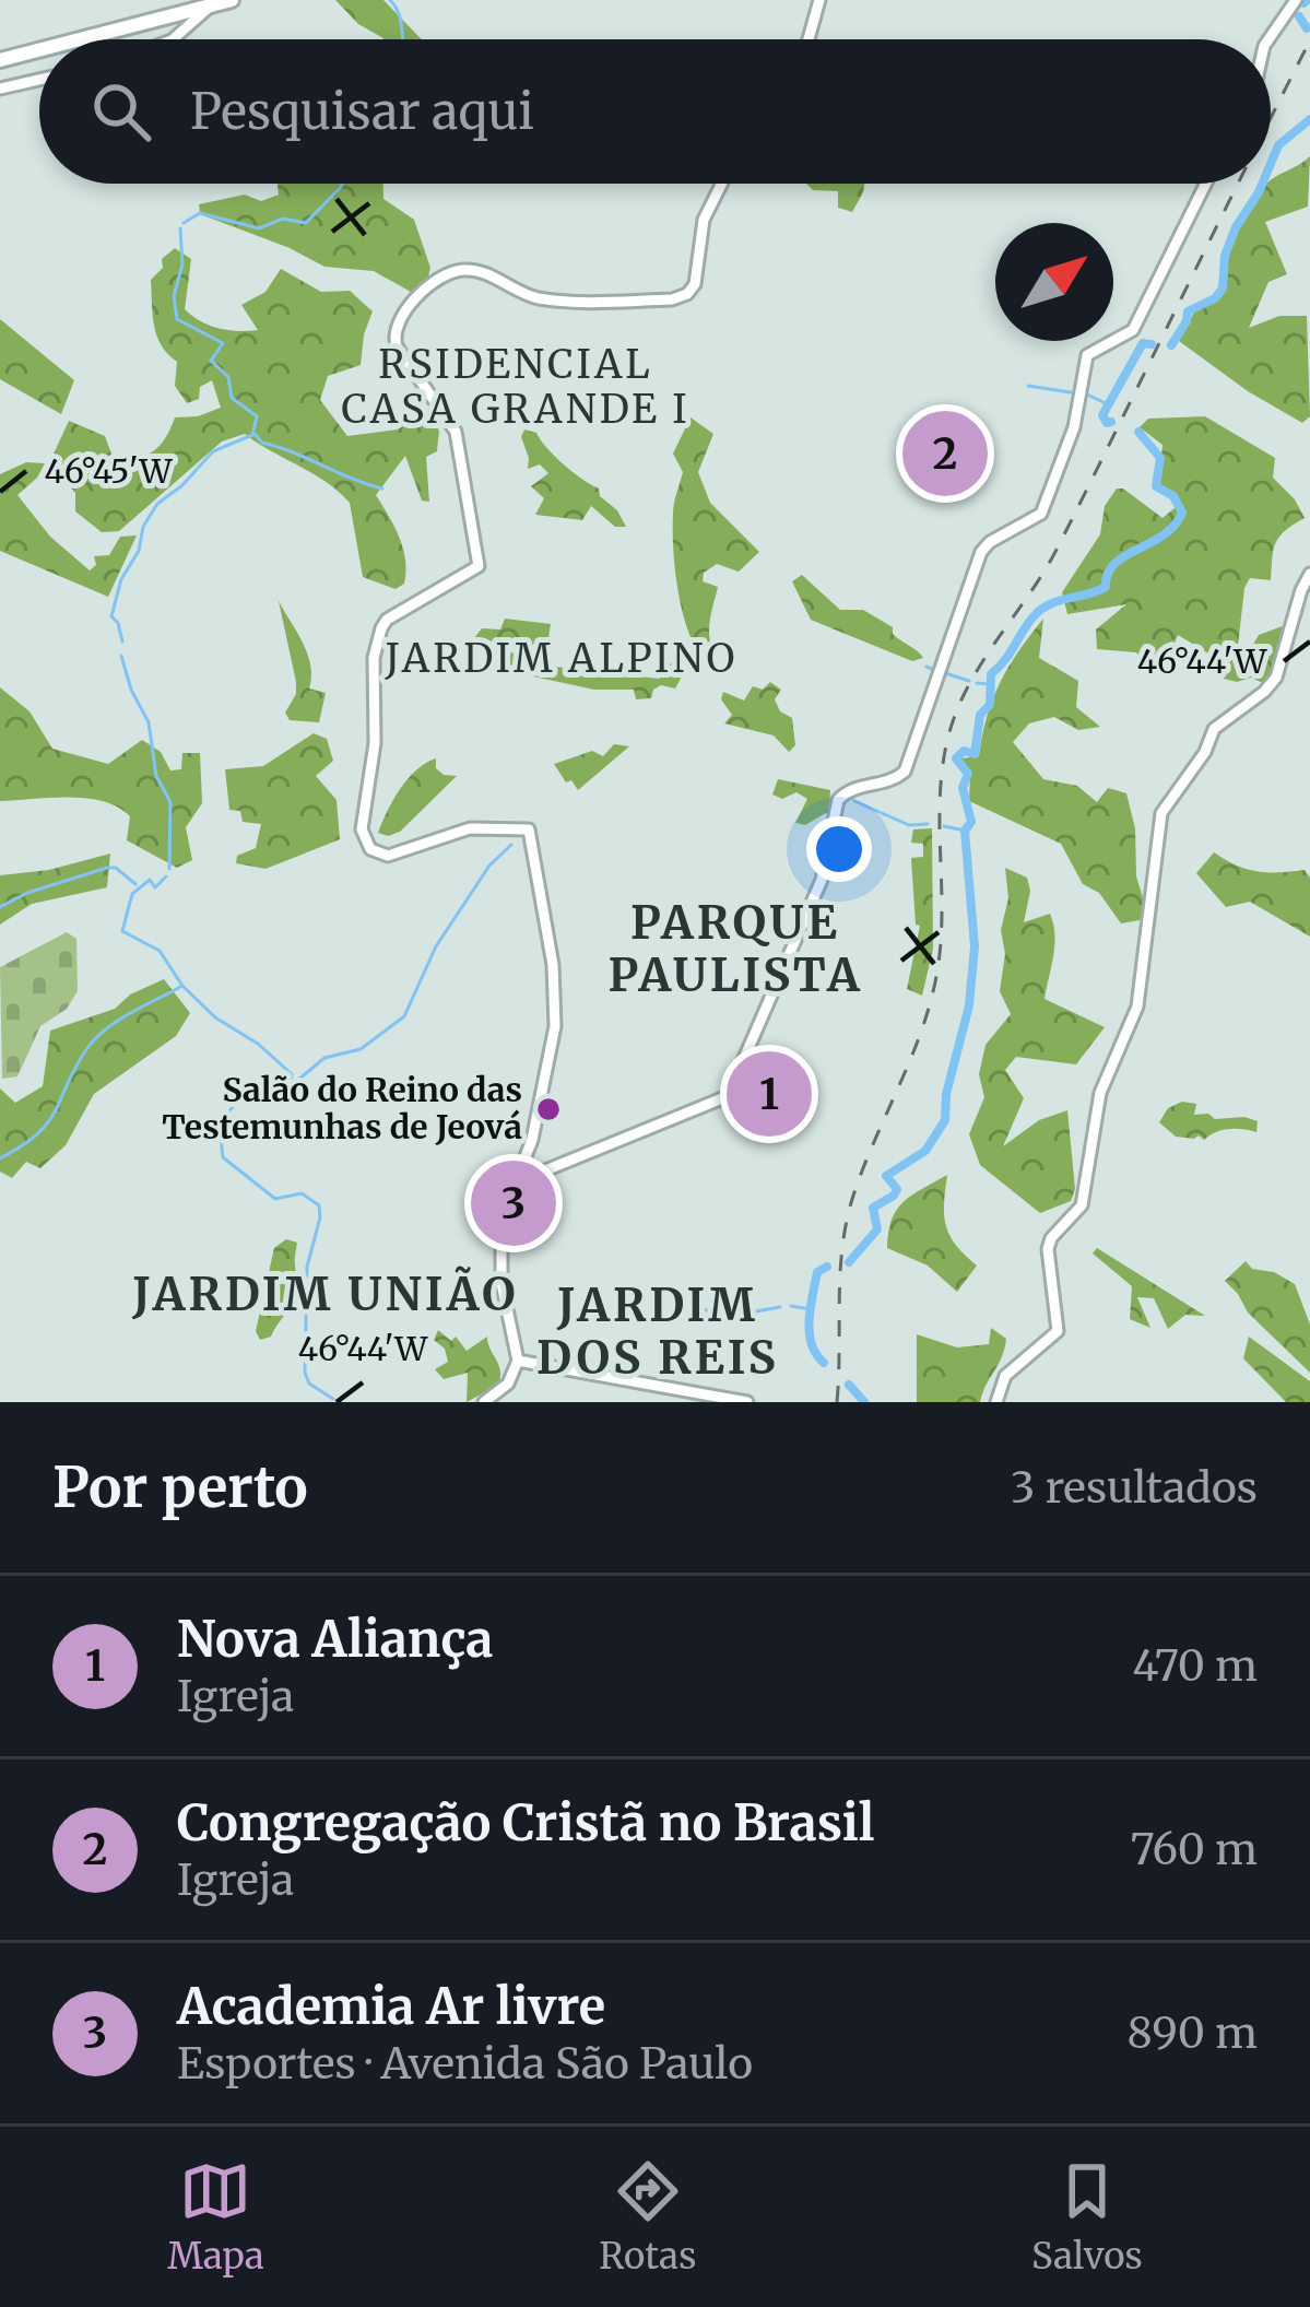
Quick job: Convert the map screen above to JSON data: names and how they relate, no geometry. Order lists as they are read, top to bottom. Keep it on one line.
{"districts":["RSIDENCIAL CASA GRANDE I","JARDIM ALPINO","PARQUE PAULISTA","JARDIM UNIÃO","JARDIM DOS REIS"],"places":["Salão do Reino das Testemunhas de Jeová"],"north":"top right","page":{"search":"Pesquisar aqui","pins":["2","1","3"],"heading":["Por perto","3 resultados"],"list":[{"mark":"1","name":"Nova Aliança","note":"Igreja","value":"470 m"},{"mark":"2","name":"Congregação Cristã no Brasil","note":"Igreja","value":"760 m"},{"mark":"3","name":"Academia Ar livre","note":"Esportes · Avenida São Paulo","value":"890 m"}],"nav":["Mapa","Rotas","Salvos"]},"coordinates":["46°45'W","46°44'W"]}
